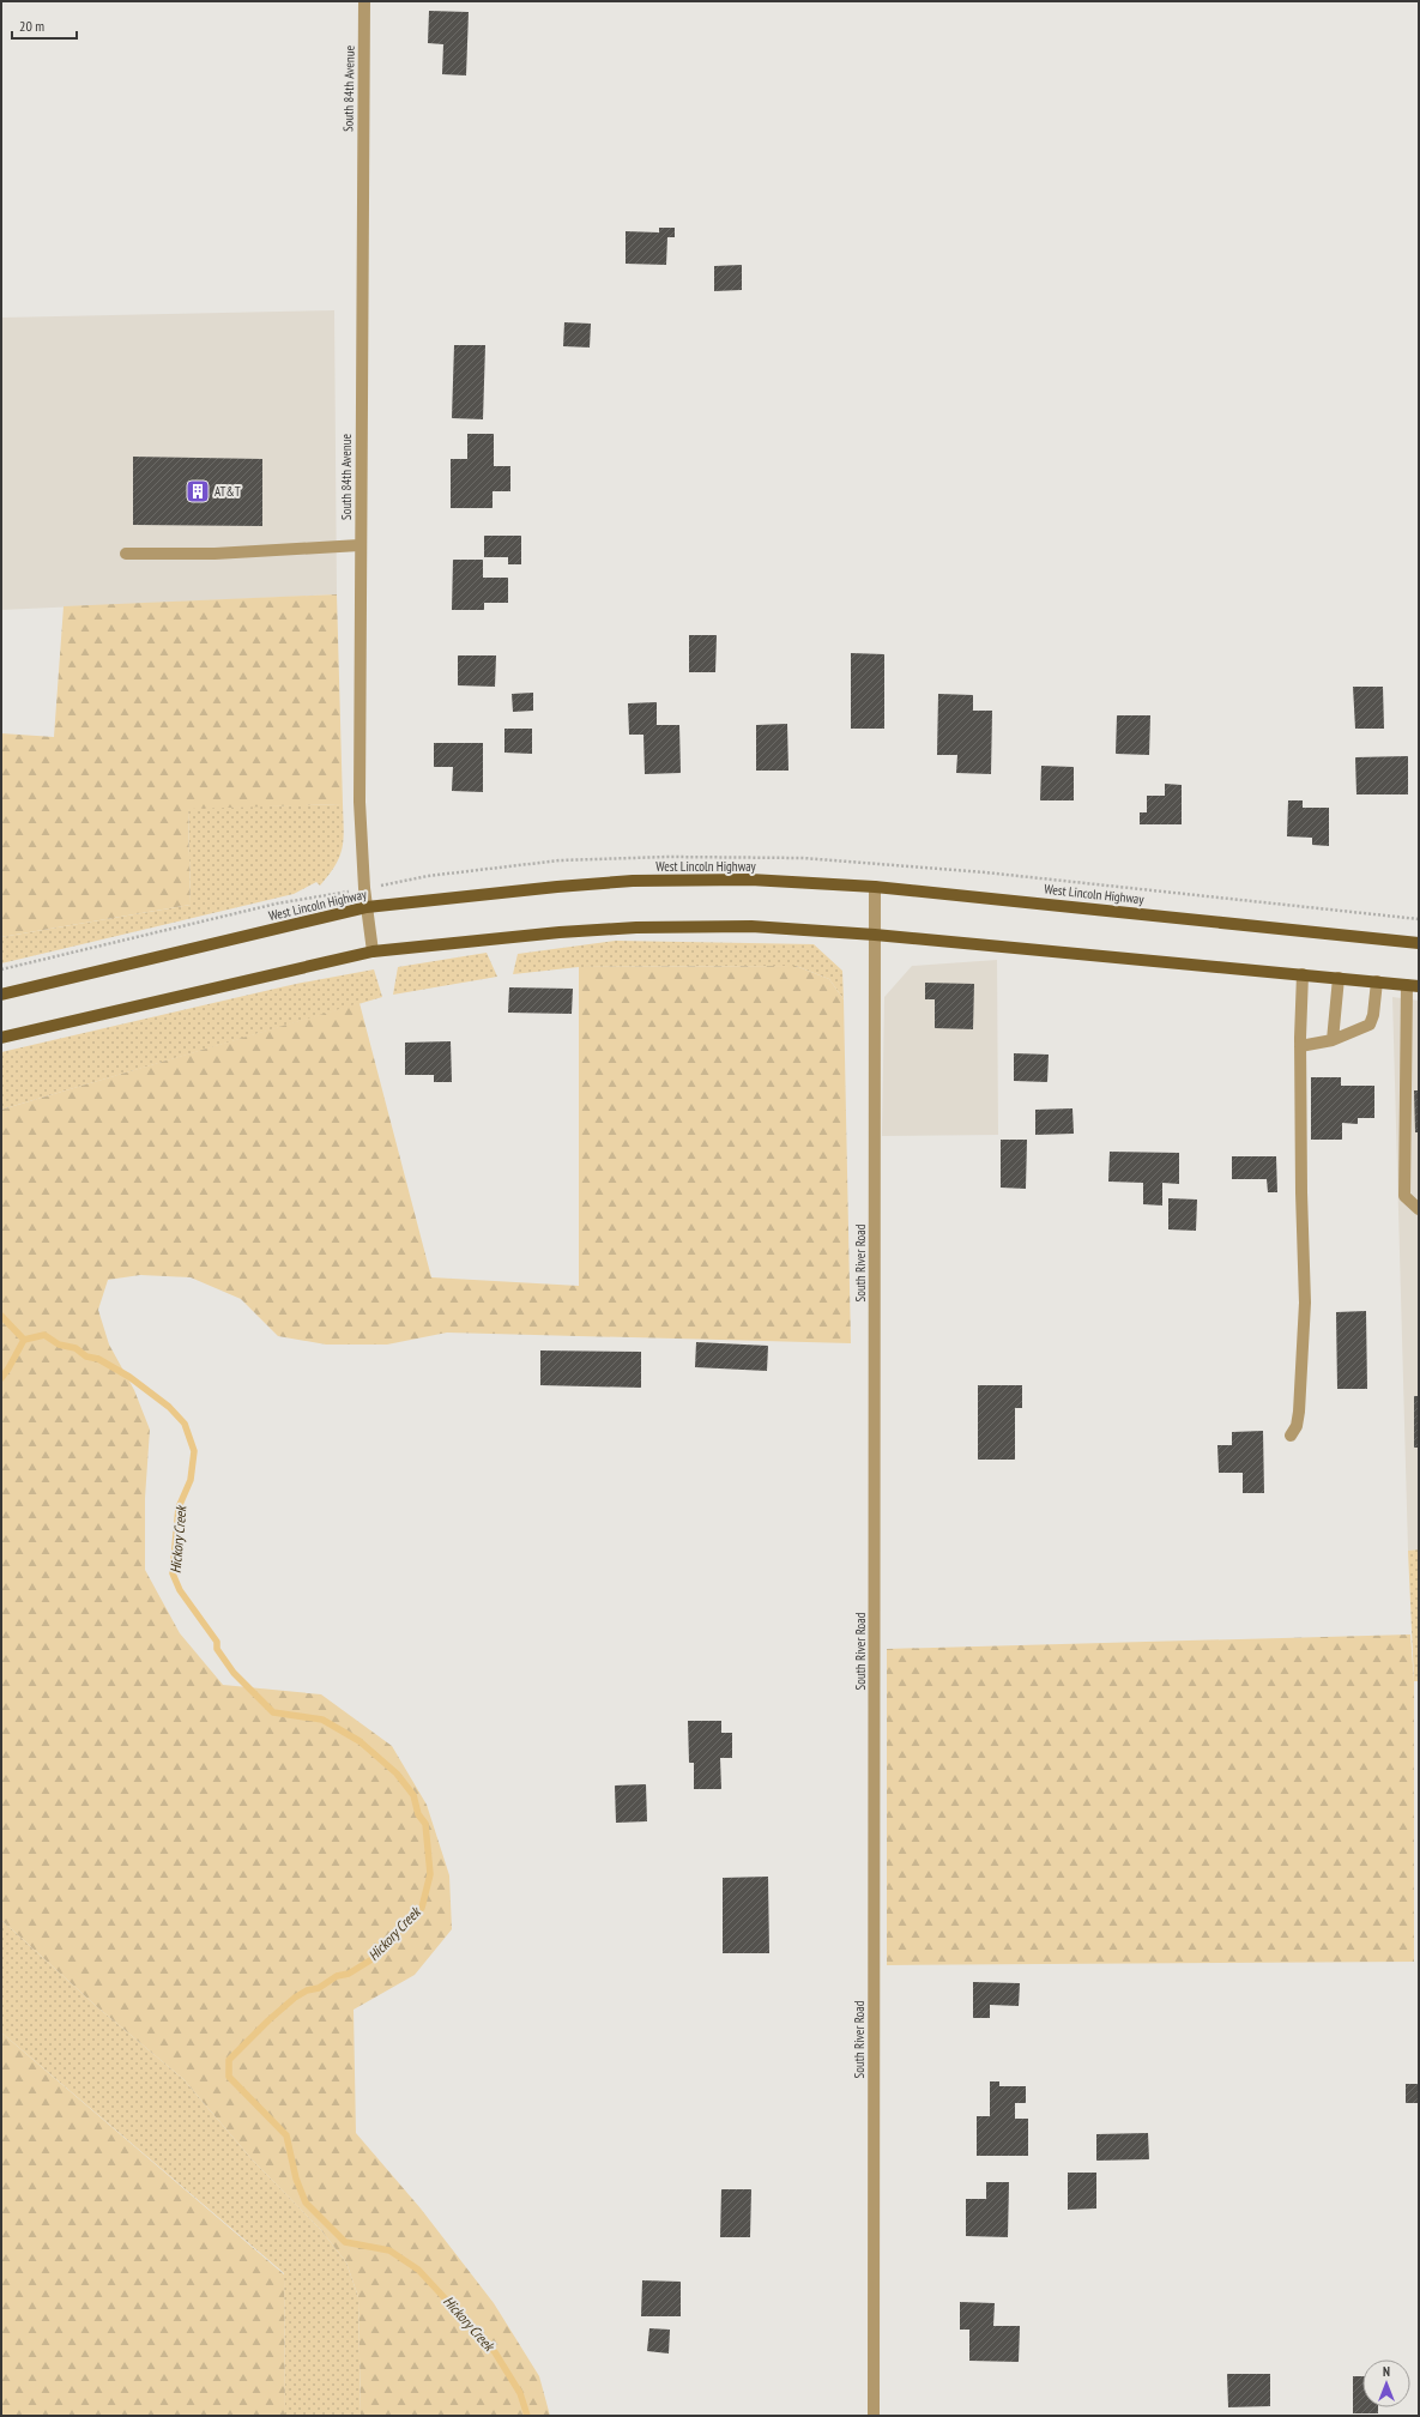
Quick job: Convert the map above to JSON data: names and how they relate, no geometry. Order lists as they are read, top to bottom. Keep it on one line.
{"streets":{"main road":["West Lincoln Highway"],"street":["South 84th Avenue","South River Road"]},"crossings":[["South 84th Avenue","West Lincoln Highway"],["West Lincoln Highway","South River Road"]],"water":["Hickory Creek"],"places":{"building":["AT&T"]},"scale_bar":"20 m","north":"top"}
